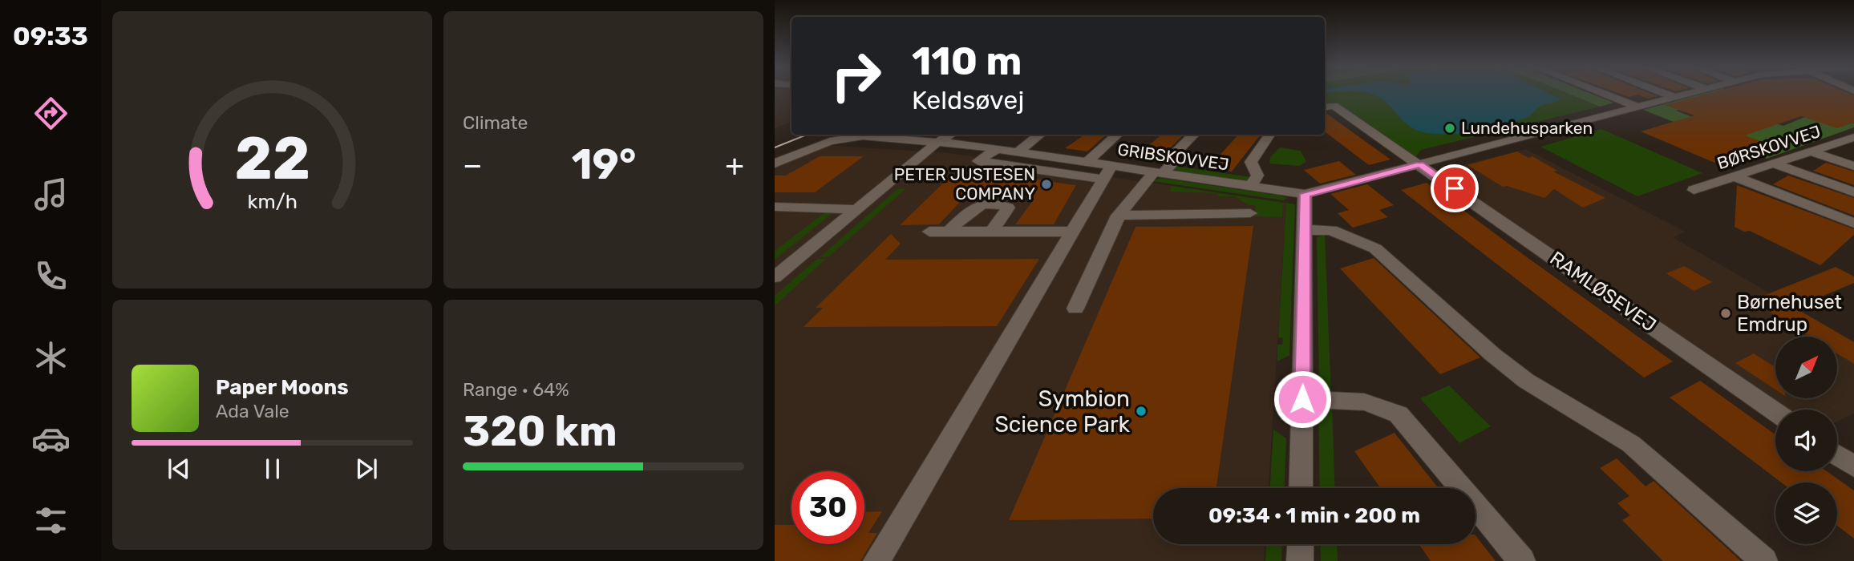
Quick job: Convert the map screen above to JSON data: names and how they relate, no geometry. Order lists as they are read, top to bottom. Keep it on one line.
{"streets":{"street":["BØRSKOVVEJ","GRIBSKOVVEJ","RAMLØSEVEJ"]},"places":["Lundehusparken","PETER JUSTESEN COMPANY","Børnehuset Emdrup","Symbion Science Park"],"north":"top right","page":{"tabs":"09:33","tile":["Climate",["Range · 64%","320 km"]],"turn":["110 m","Keldsøvej"],"heat":["−","19°","+"],"song":["Paper Moons","Ada Vale"],"limit":"30","trip":"09:34 · 1 min · 200 m","gauge":["22","km/h"]}}
